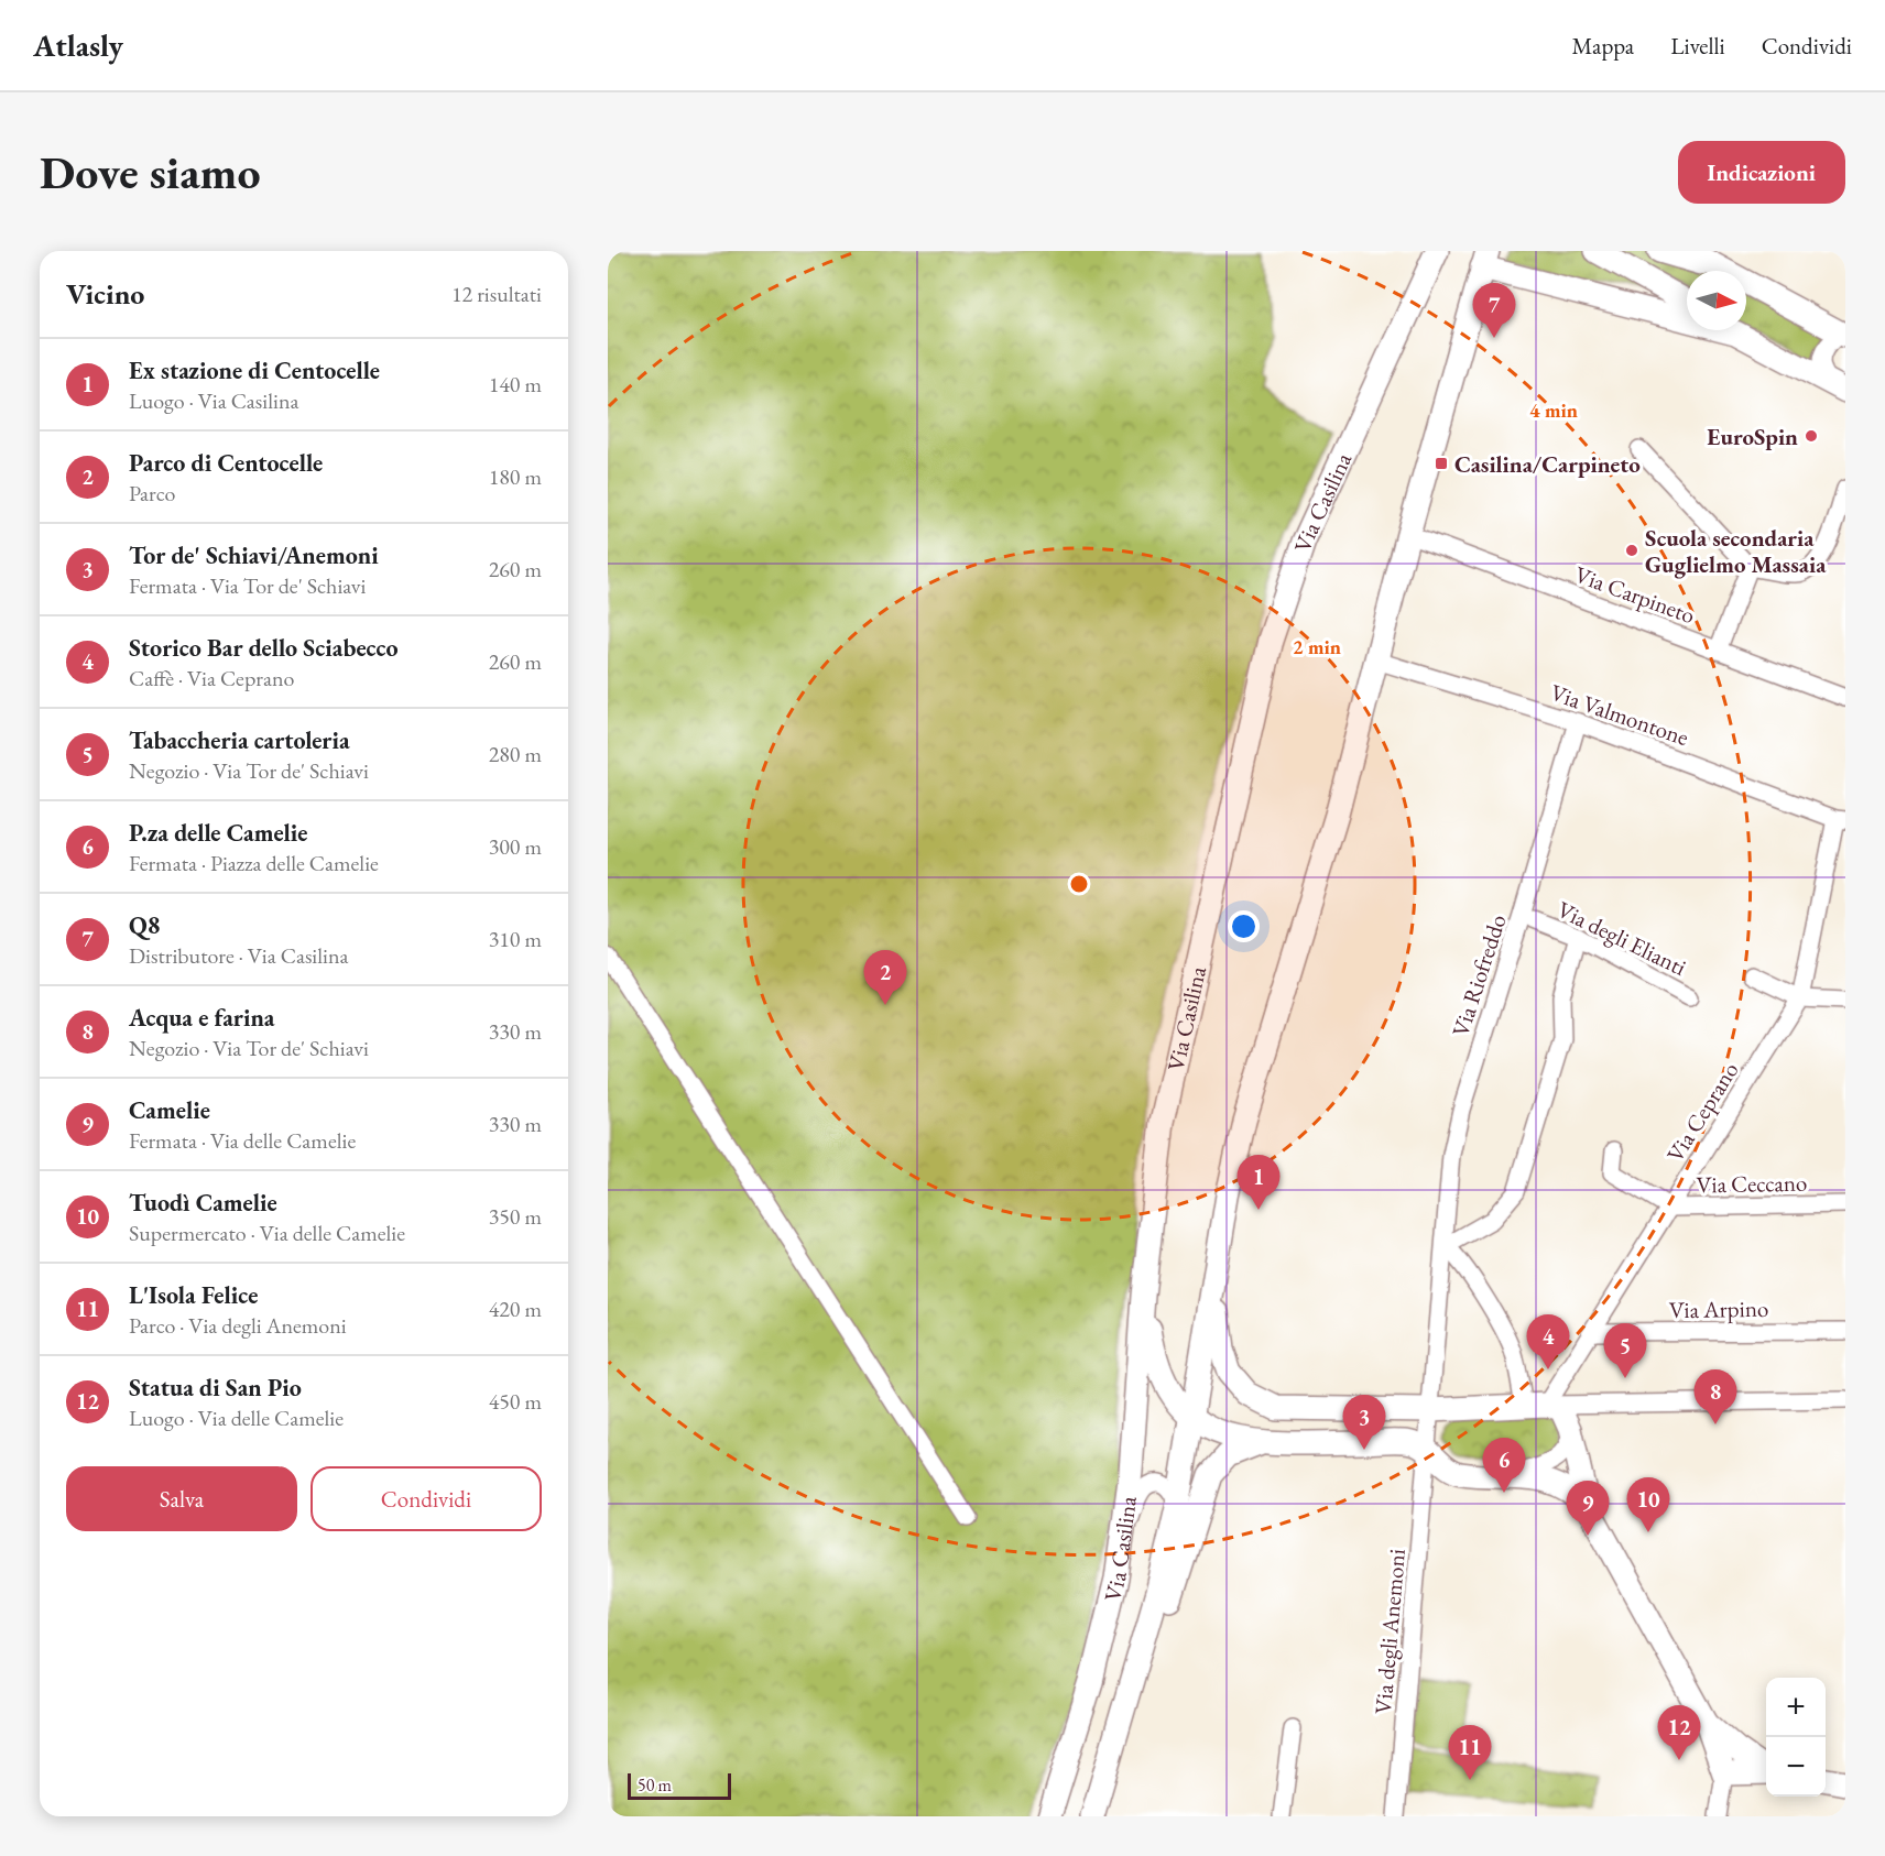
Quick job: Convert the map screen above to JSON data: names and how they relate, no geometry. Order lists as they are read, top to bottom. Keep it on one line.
{"streets":{"main road":["Via Casilina"],"street":["Via Carpineto","Via Valmontone","Via degli Elianti","Via Riofreddo","Via Ceprano","Via Ceccano","Via Arpino","Via degli Anemoni"]},"crossings":[["Via Casilina","Via Carpineto"],["Via Casilina","Via Valmontone"],["Via Valmontone","Via Riofreddo"],["Via Valmontone","Via Ceprano"],["Via Riofreddo","Via degli Anemoni"],["Via Ceprano","Via Ceccano"],["Via Ceprano","Via Arpino"]],"places":{"other":["EuroSpin","Scuola secondaria Guglielmo Massaia"],"transit":["Casilina/Carpineto"]},"scale_bar":"50 m","north":"right","page":{"header":"Atlasly","nav":["Mappa","Livelli","Condividi"],"buttons":["Indicazioni",["Salva","Condividi"]],"title":"Dove siamo","heading":["Vicino","12 risultati"],"pins":["7","2","1","4","5","8","3","6","10","9","12","11"],"list":[{"mark":"1","name":"Ex stazione di Centocelle","note":"Luogo · Via Casilina","value":"140 m"},{"mark":"2","name":"Parco di Centocelle","note":"Parco","value":"180 m"},{"mark":"3","name":"Tor de' Schiavi/Anemoni","note":"Fermata · Via Tor de' Schiavi","value":"260 m"},{"mark":"4","name":"Storico Bar dello Sciabecco","note":"Caffè · Via Ceprano","value":"260 m"},{"mark":"5","name":"Tabaccheria cartoleria","note":"Negozio · Via Tor de' Schiavi","value":"280 m"},{"mark":"6","name":"P.za delle Camelie","note":"Fermata · Piazza delle Camelie","value":"300 m"},{"mark":"7","name":"Q8","note":"Distributore · Via Casilina","value":"310 m"},{"mark":"8","name":"Acqua e farina","note":"Negozio · Via Tor de' Schiavi","value":"330 m"},{"mark":"9","name":"Camelie","note":"Fermata · Via delle Camelie","value":"330 m"},{"mark":"10","name":"Tuodì Camelie","note":"Supermercato · Via delle Camelie","value":"350 m"},{"mark":"11","name":"L'Isola Felice","note":"Parco · Via degli Anemoni","value":"420 m"},{"mark":"12","name":"Statua di San Pio","note":"Luogo · Via delle Camelie","value":"450 m"}],"map_buttons":["+","−"],"scale":"50 m"},"rings":["4 min","2 min"]}
